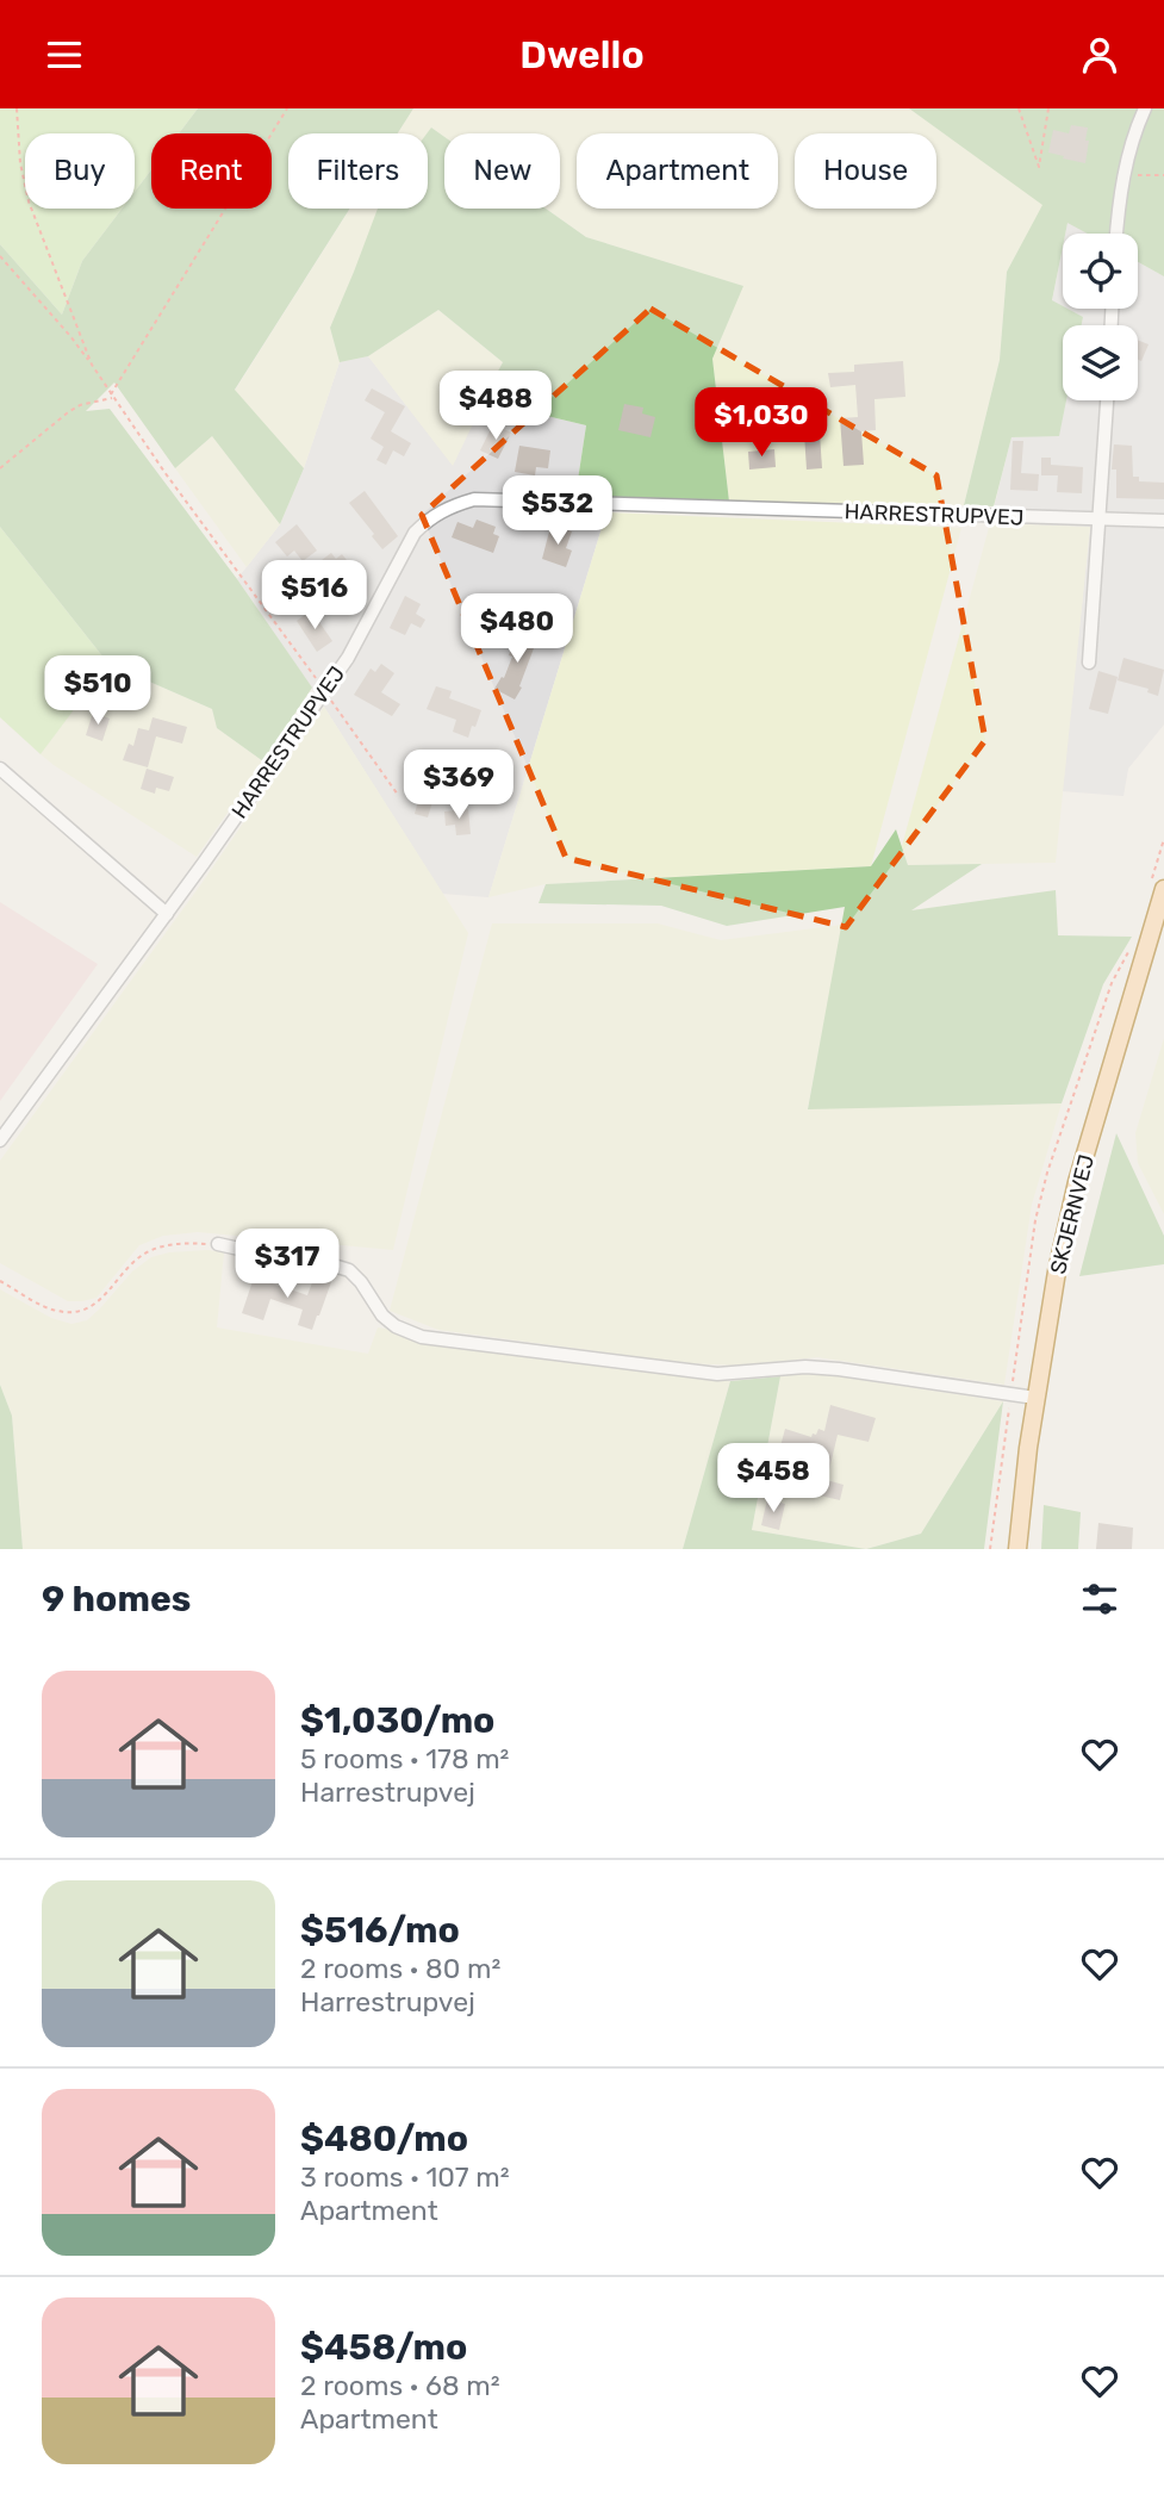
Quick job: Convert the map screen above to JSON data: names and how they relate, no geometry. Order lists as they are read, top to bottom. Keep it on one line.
{"streets":{"main road":["SKJERNVEJ"],"street":["HARRESTRUPVEJ"]},"page":{"header":"Dwello","chip":["Buy","Rent","Filters","New","Apartment","House"],"price":["$488","$1,030","$532","$516","$480","$510","$369","$317","$458"],"heading":"9 homes","list":[{"name":"$1,030/mo","note":"5 rooms · 178 m² · Harrestrupvej"},{"name":"$516/mo","note":"2 rooms · 80 m² · Harrestrupvej"},{"name":"$480/mo","note":"3 rooms · 107 m² · Apartment"},{"name":"$458/mo","note":"2 rooms · 68 m² · Apartment"}]}}
